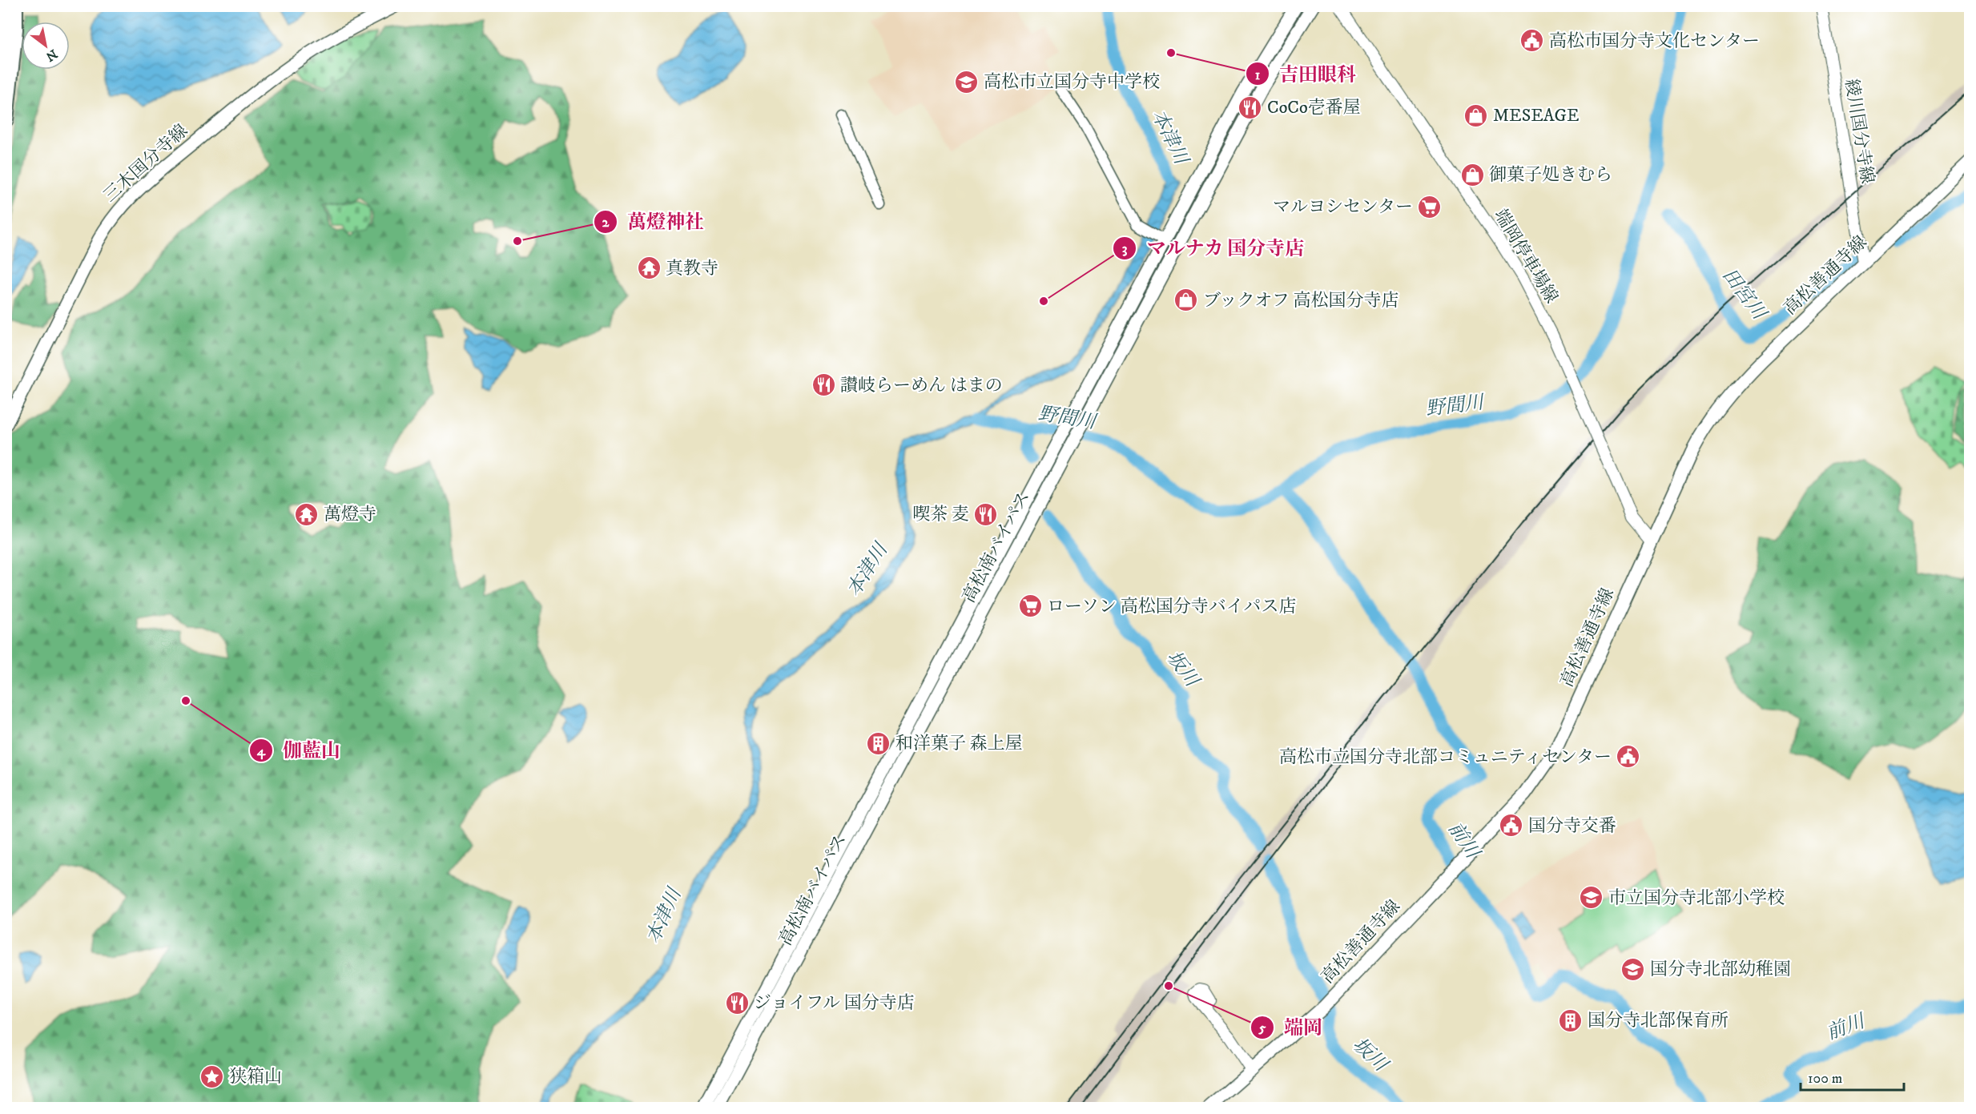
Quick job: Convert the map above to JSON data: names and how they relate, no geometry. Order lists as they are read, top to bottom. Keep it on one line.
{"streets":{"main road":["綾川国分寺線","三木国分寺線","端岡停車場線","高松善通寺線","高松南バイパス"]},"crossings":[["綾川国分寺線","高松善通寺線"],["端岡停車場線","高松善通寺線"]],"water":["本津川","田宮川","野間川","坂川","前川"],"places":{"public building":["高松市国分寺文化センター","高松市立国分寺北部コミュニティセンター","国分寺交番"],"other":["吉田眼科","萬燈神社","マルナカ 国分寺店","伽藍山","端岡"],"school or university":["高松市立国分寺中学校","市立国分寺北部小学校","国分寺北部幼稚園"],"restaurant":["CoCo壱番屋","讃岐らーめん はまの","喫茶 麦","ジョイフル 国分寺店"],"shop":["MESEAGE","御菓子処きむら","ブックオフ 高松国分寺店"],"supermarket":["マルヨシセンター","ローソン 高松国分寺バイパス店"],"temple":["真教寺","萬燈寺"],"building":["和洋菓子 森上屋","国分寺北部保育所"],"place":["狭箱山"]},"scale_bar":"100 m","north":"bottom right"}
